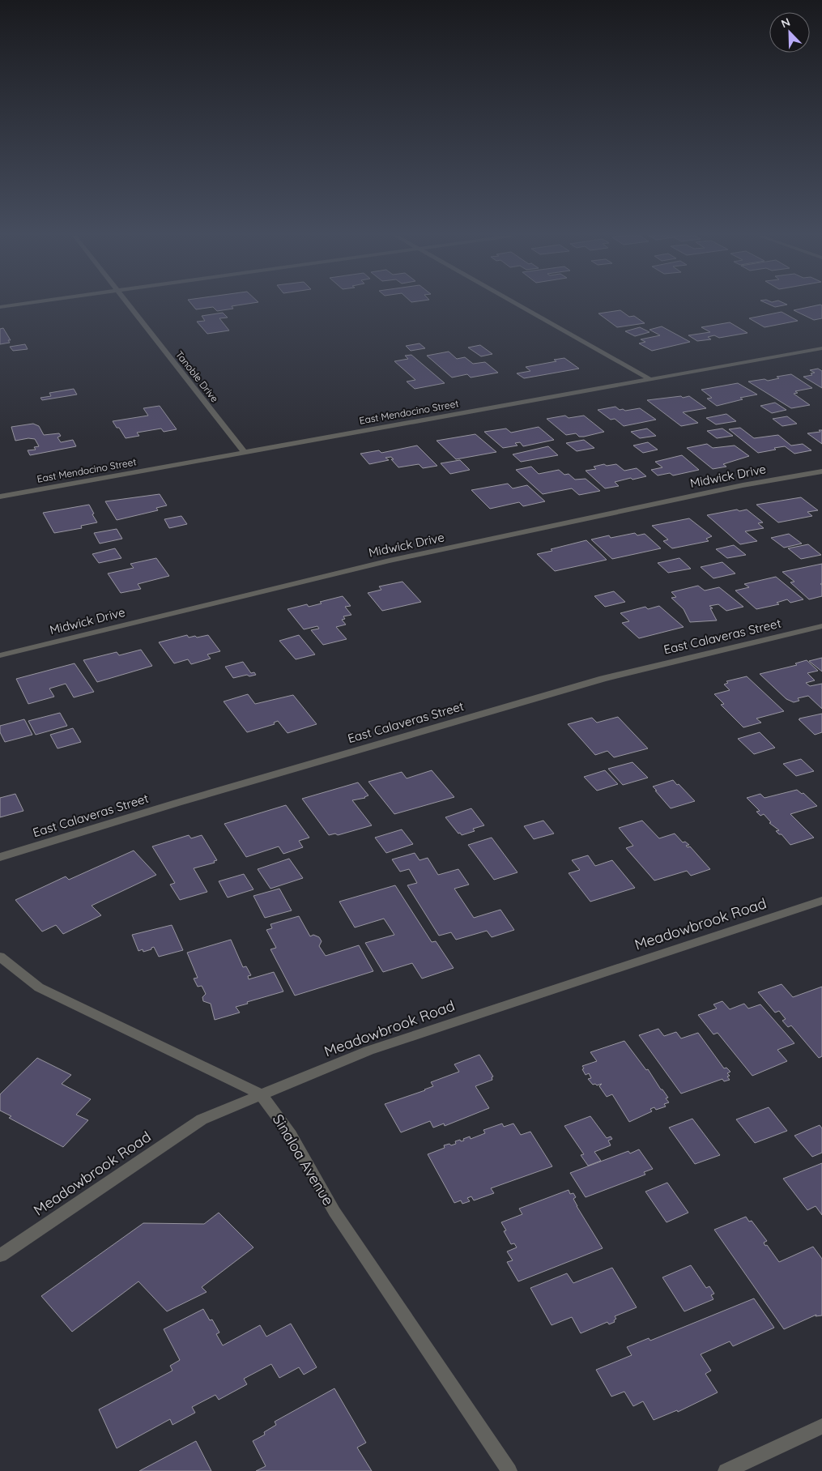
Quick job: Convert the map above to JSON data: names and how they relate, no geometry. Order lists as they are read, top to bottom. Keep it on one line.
{"streets":{"street":["Tanoble Drive","East Mendocino Street","Midwick Drive","East Calaveras Street","Meadowbrook Road","Sinaloa Avenue"]},"crossings":[["Tanoble Drive","East Mendocino Street"],["Meadowbrook Road","Sinaloa Avenue"]],"north":"top left"}
